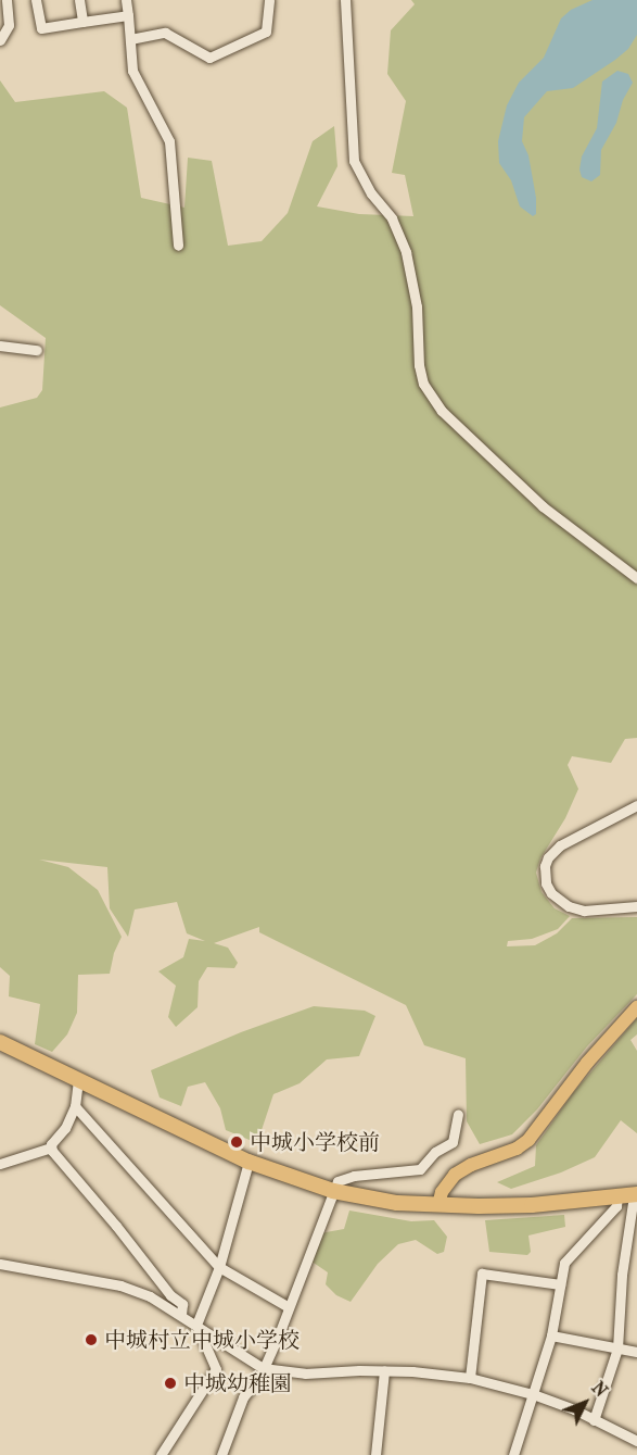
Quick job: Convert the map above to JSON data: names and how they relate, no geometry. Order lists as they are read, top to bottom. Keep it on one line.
{"places":["中城小学校前","中城村立中城小学校","中城幼稚園"],"north":"top right"}
